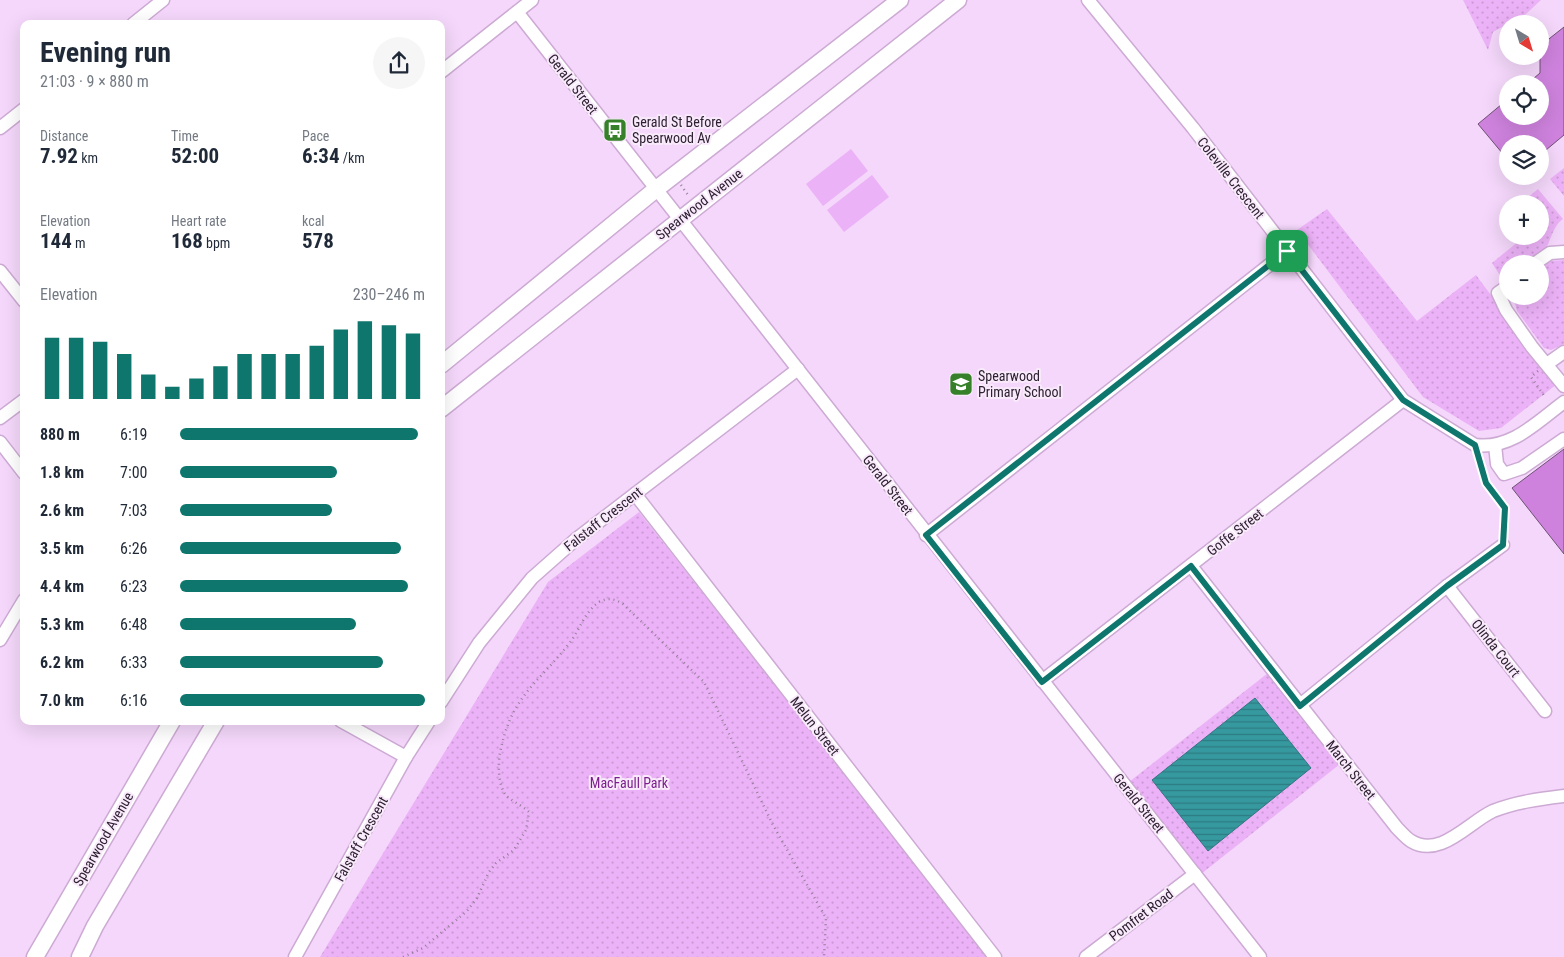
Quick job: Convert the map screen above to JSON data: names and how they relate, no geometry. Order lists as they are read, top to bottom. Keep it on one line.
{"streets":{"main road":["Spearwood Avenue"],"street":["Gerald Street","Coleville Crescent","Falstaff Crescent","Goffe Street","Olinda Court","Melun Street","March Street","Pomfret Road"]},"crossings":[["Gerald Street","Spearwood Avenue"],["Gerald Street","Falstaff Crescent"],["Gerald Street","Goffe Street"],["Gerald Street","Pomfret Road"],["Coleville Crescent","Goffe Street"],["Falstaff Crescent","Melun Street"],["Goffe Street","March Street"]],"parks":["MacFaull Park"],"places":{"bus stop":["Gerald St Before Spearwood Av"],"school or university":["Spearwood Primary School"]},"north":"bottom right","page":{"map_buttons":["+","−"],"heading":["Evening run","21:03 · 9 × 880 m"],"stats":[["Distance","7.92 km"],["Time","52:00"],["Pace","6:34 /km"],["Elevation","144 m"],["Heart rate","168 bpm"],["kcal","578"]],"chart":["Elevation","230–246 m"],"list":[{"name":"880 m","note":"6:19"},{"name":"1.8 km","note":"7:00"},{"name":"2.6 km","note":"7:03"},{"name":"3.5 km","note":"6:26"},{"name":"4.4 km","note":"6:23"},{"name":"5.3 km","note":"6:48"},{"name":"6.2 km","note":"6:33"},{"name":"7.0 km","note":"6:16"}]}}
